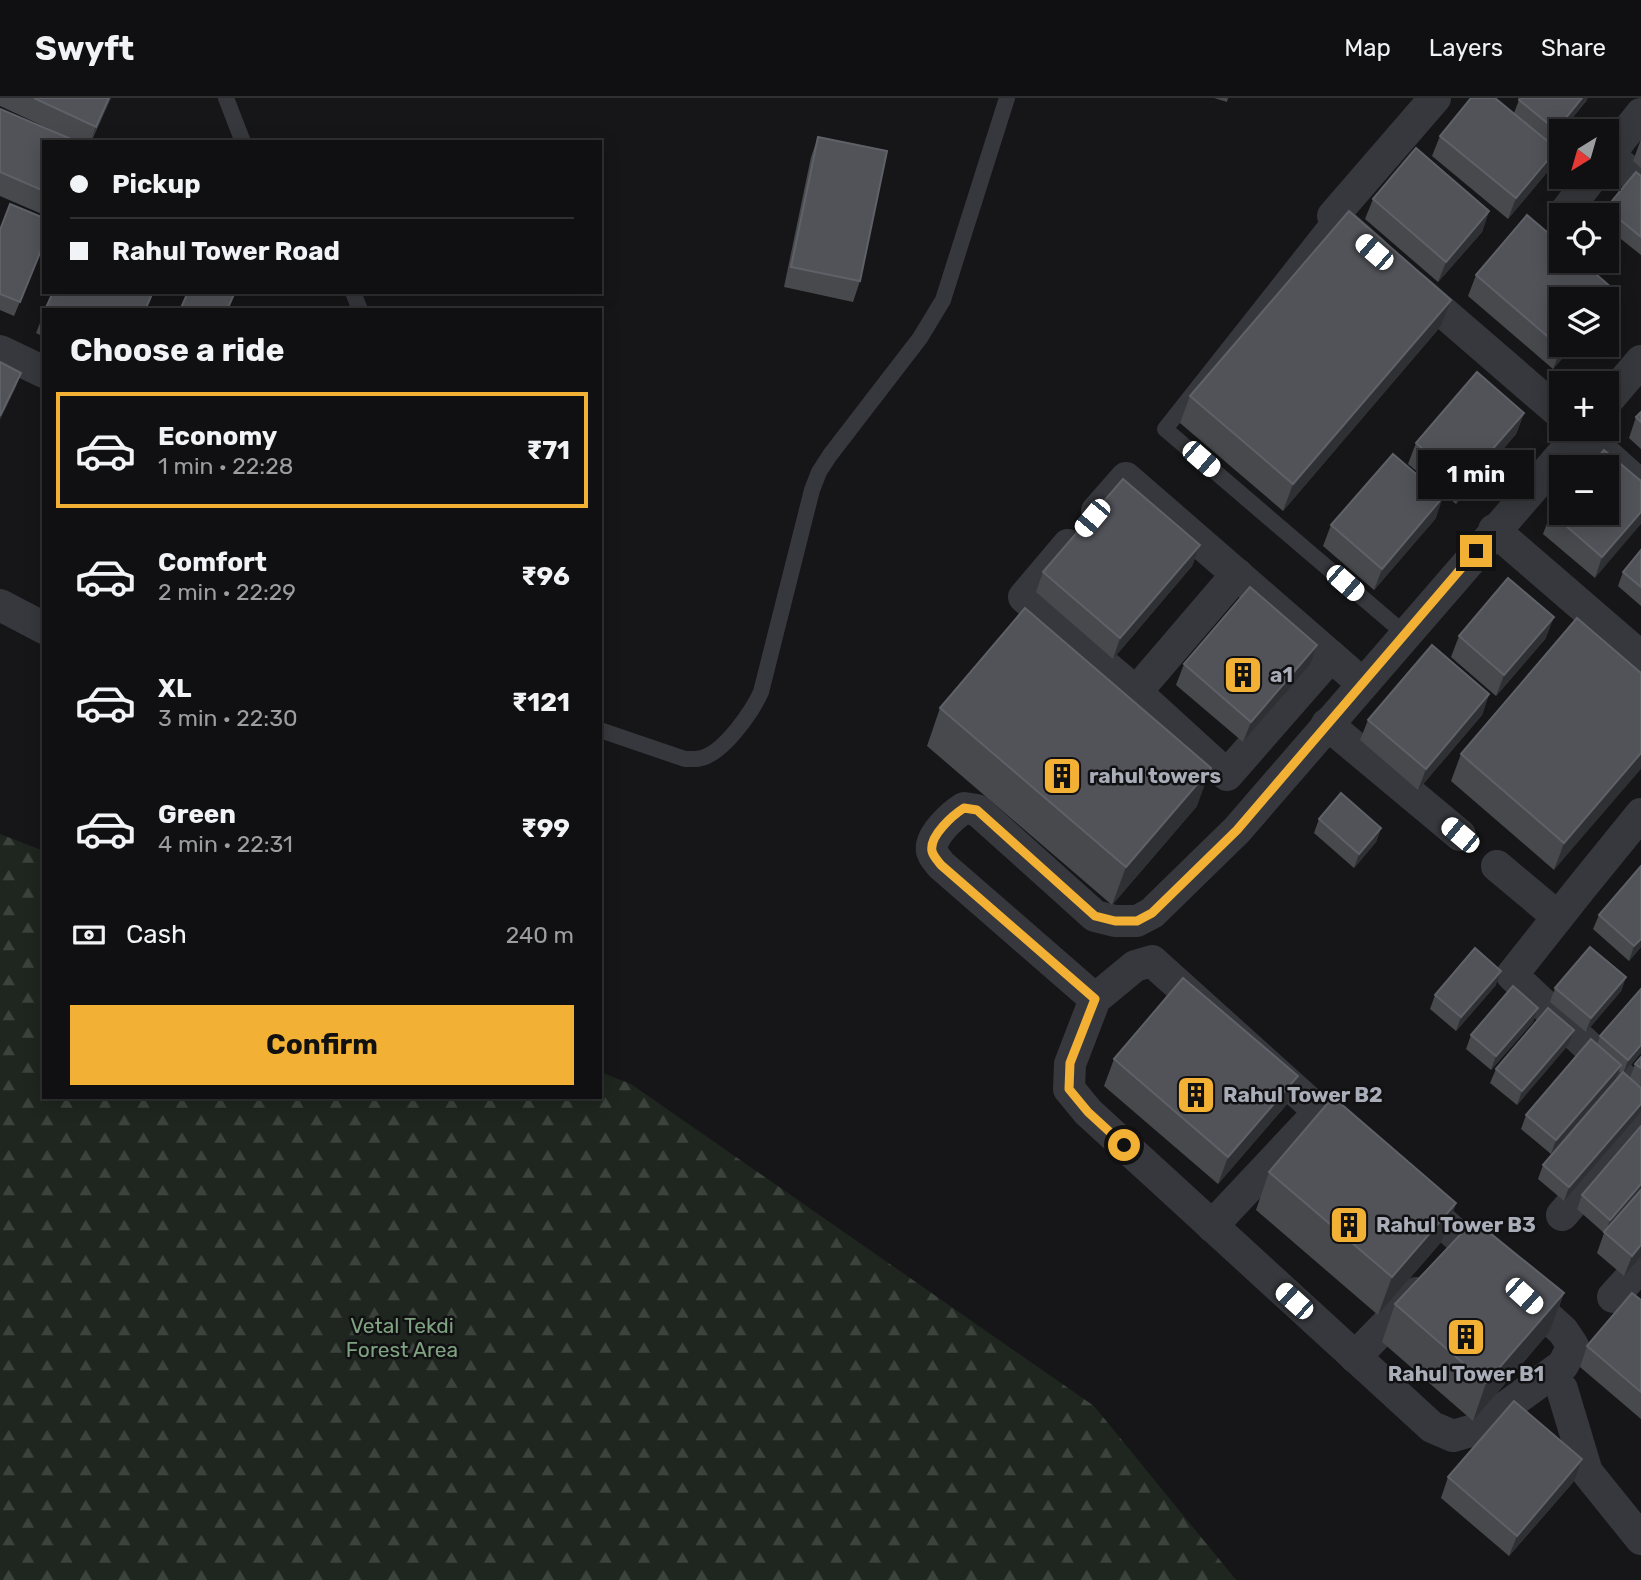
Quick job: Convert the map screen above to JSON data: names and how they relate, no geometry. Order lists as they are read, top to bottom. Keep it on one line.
{"parks":["Vetal Tekdi Forest Area"],"places":{"building":["a1","rahul towers","Rahul Tower B2","Rahul Tower B3","Rahul Tower B1"]},"north":"bottom left","page":{"header":"Swyft","nav":["Map","Layers","Share"],"map_buttons":["+","−"],"banner":["Pickup","Rahul Tower Road"],"heading":"Choose a ride","list":[{"name":"Economy","note":"1 min · 22:28","value":"₹71"},{"name":"Comfort","note":"2 min · 22:29","value":"₹96"},{"name":"XL","note":"3 min · 22:30","value":"₹121"},{"name":"Green","note":"4 min · 22:31","value":"₹99"}],"bubble":"1 min","pay":["Cash","240 m"],"buttons":"Confirm"}}
